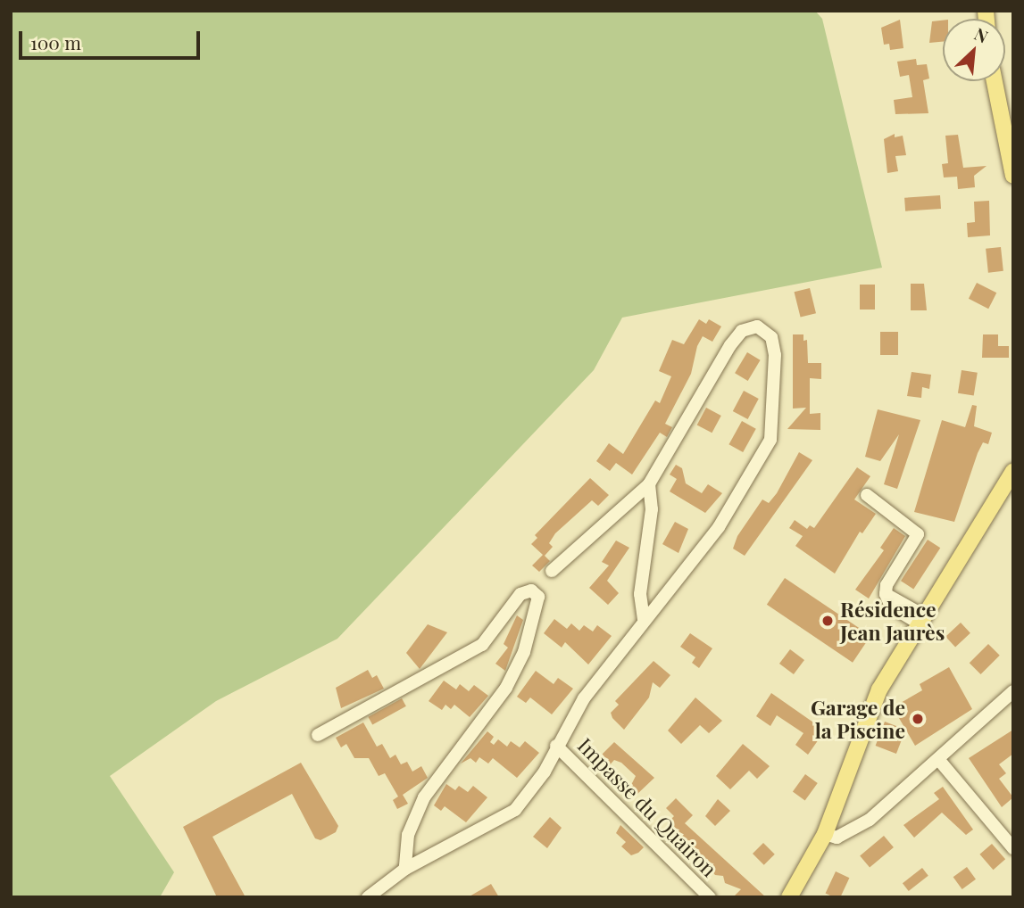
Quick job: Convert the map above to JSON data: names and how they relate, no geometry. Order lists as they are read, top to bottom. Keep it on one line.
{"streets":{"street":["Impasse du Quairon"]},"places":["Résidence Jean Jaurès","Garage de la Piscine"],"scale_bar":"100 m","north":"top right"}
